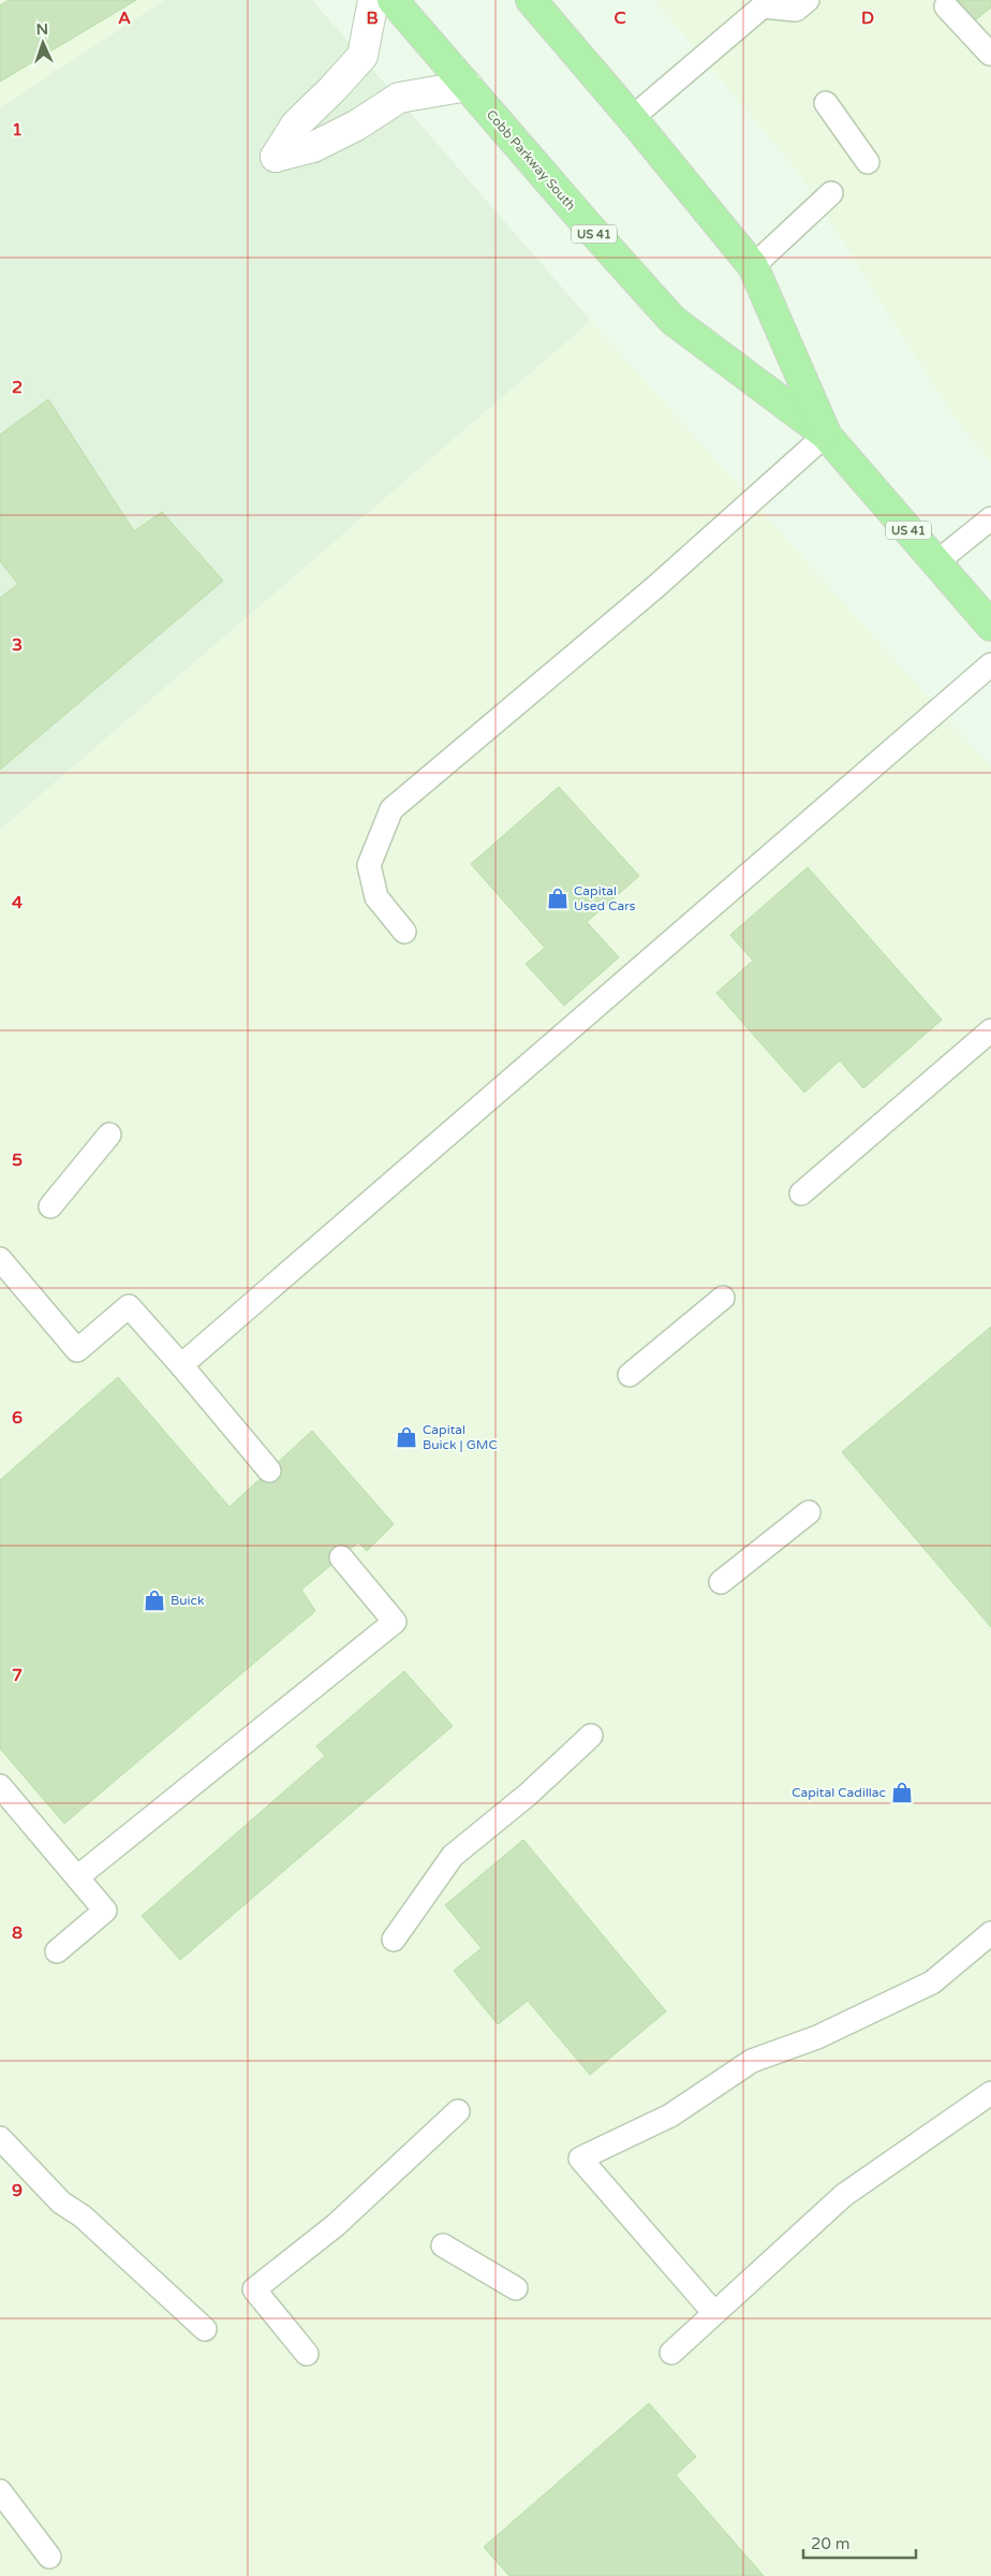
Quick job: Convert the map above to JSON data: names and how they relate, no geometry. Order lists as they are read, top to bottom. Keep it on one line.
{"streets":{"main road":["Cobb Parkway South","US 41"]},"places":{"shop":["Capital Used Cars","Capital Buick | GMC","Buick","Capital Cadillac"]},"scale_bar":"20 m","north":"top","grid":{"columns":["A","B","C","D"],"rows":["1","2","3","4","5","6","7","8","9"]}}
